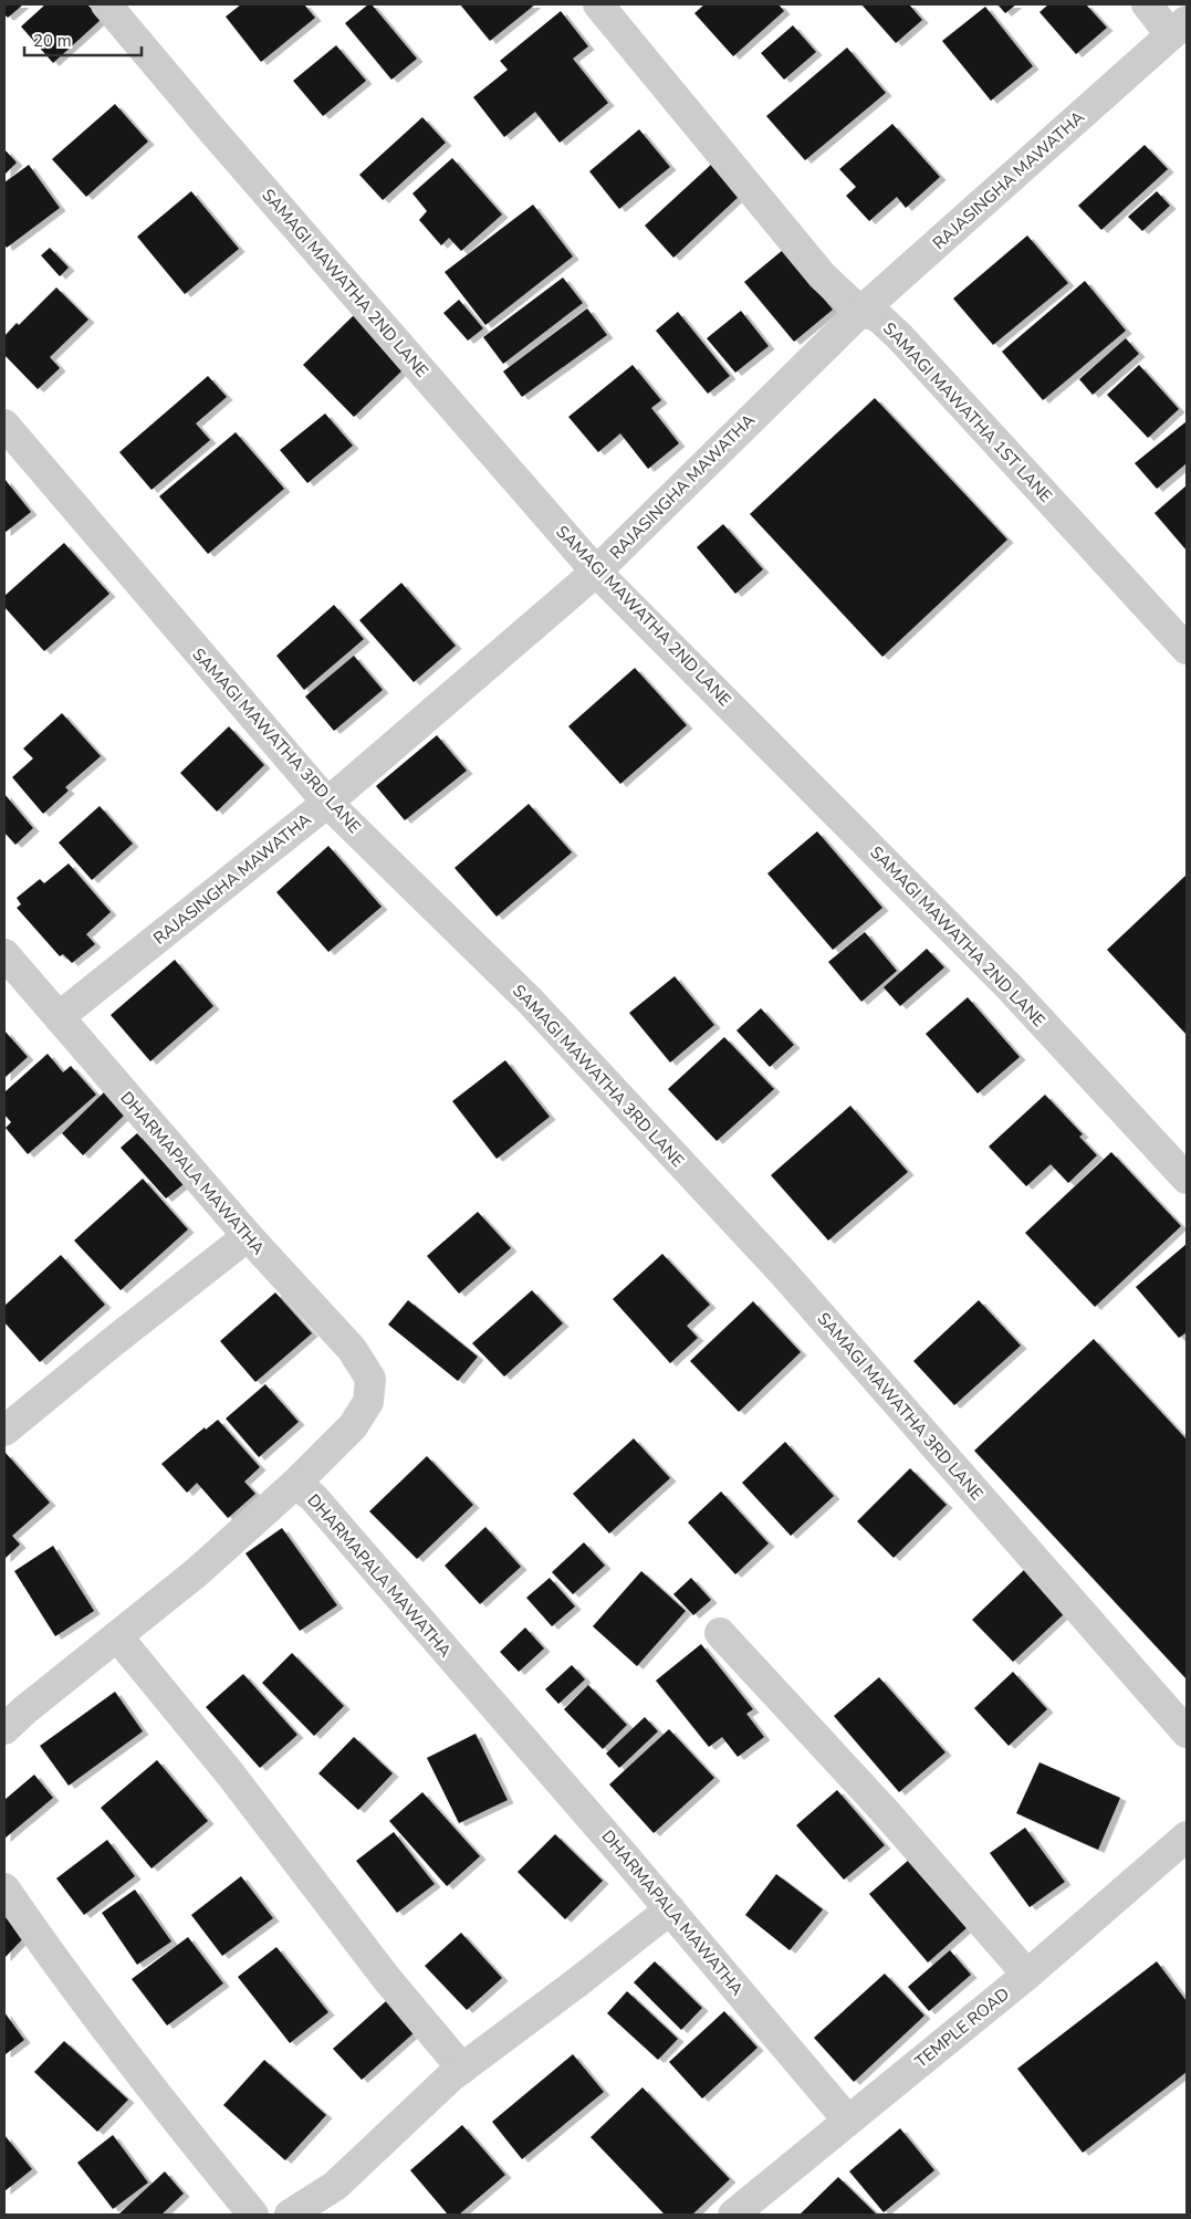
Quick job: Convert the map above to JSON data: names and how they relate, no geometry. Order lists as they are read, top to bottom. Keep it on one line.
{"streets":{"street":["RAJASINGHA MAWATHA","SAMAGI MAWATHA 2ND LANE","SAMAGI MAWATHA 1ST LANE","SAMAGI MAWATHA 3RD LANE","DHARMAPALA MAWATHA","TEMPLE ROAD"]},"crossings":[["RAJASINGHA MAWATHA","SAMAGI MAWATHA 2ND LANE"],["RAJASINGHA MAWATHA","SAMAGI MAWATHA 1ST LANE"],["RAJASINGHA MAWATHA","SAMAGI MAWATHA 3RD LANE"],["RAJASINGHA MAWATHA","DHARMAPALA MAWATHA"],["DHARMAPALA MAWATHA","TEMPLE ROAD"]],"scale_bar":"20 m"}
